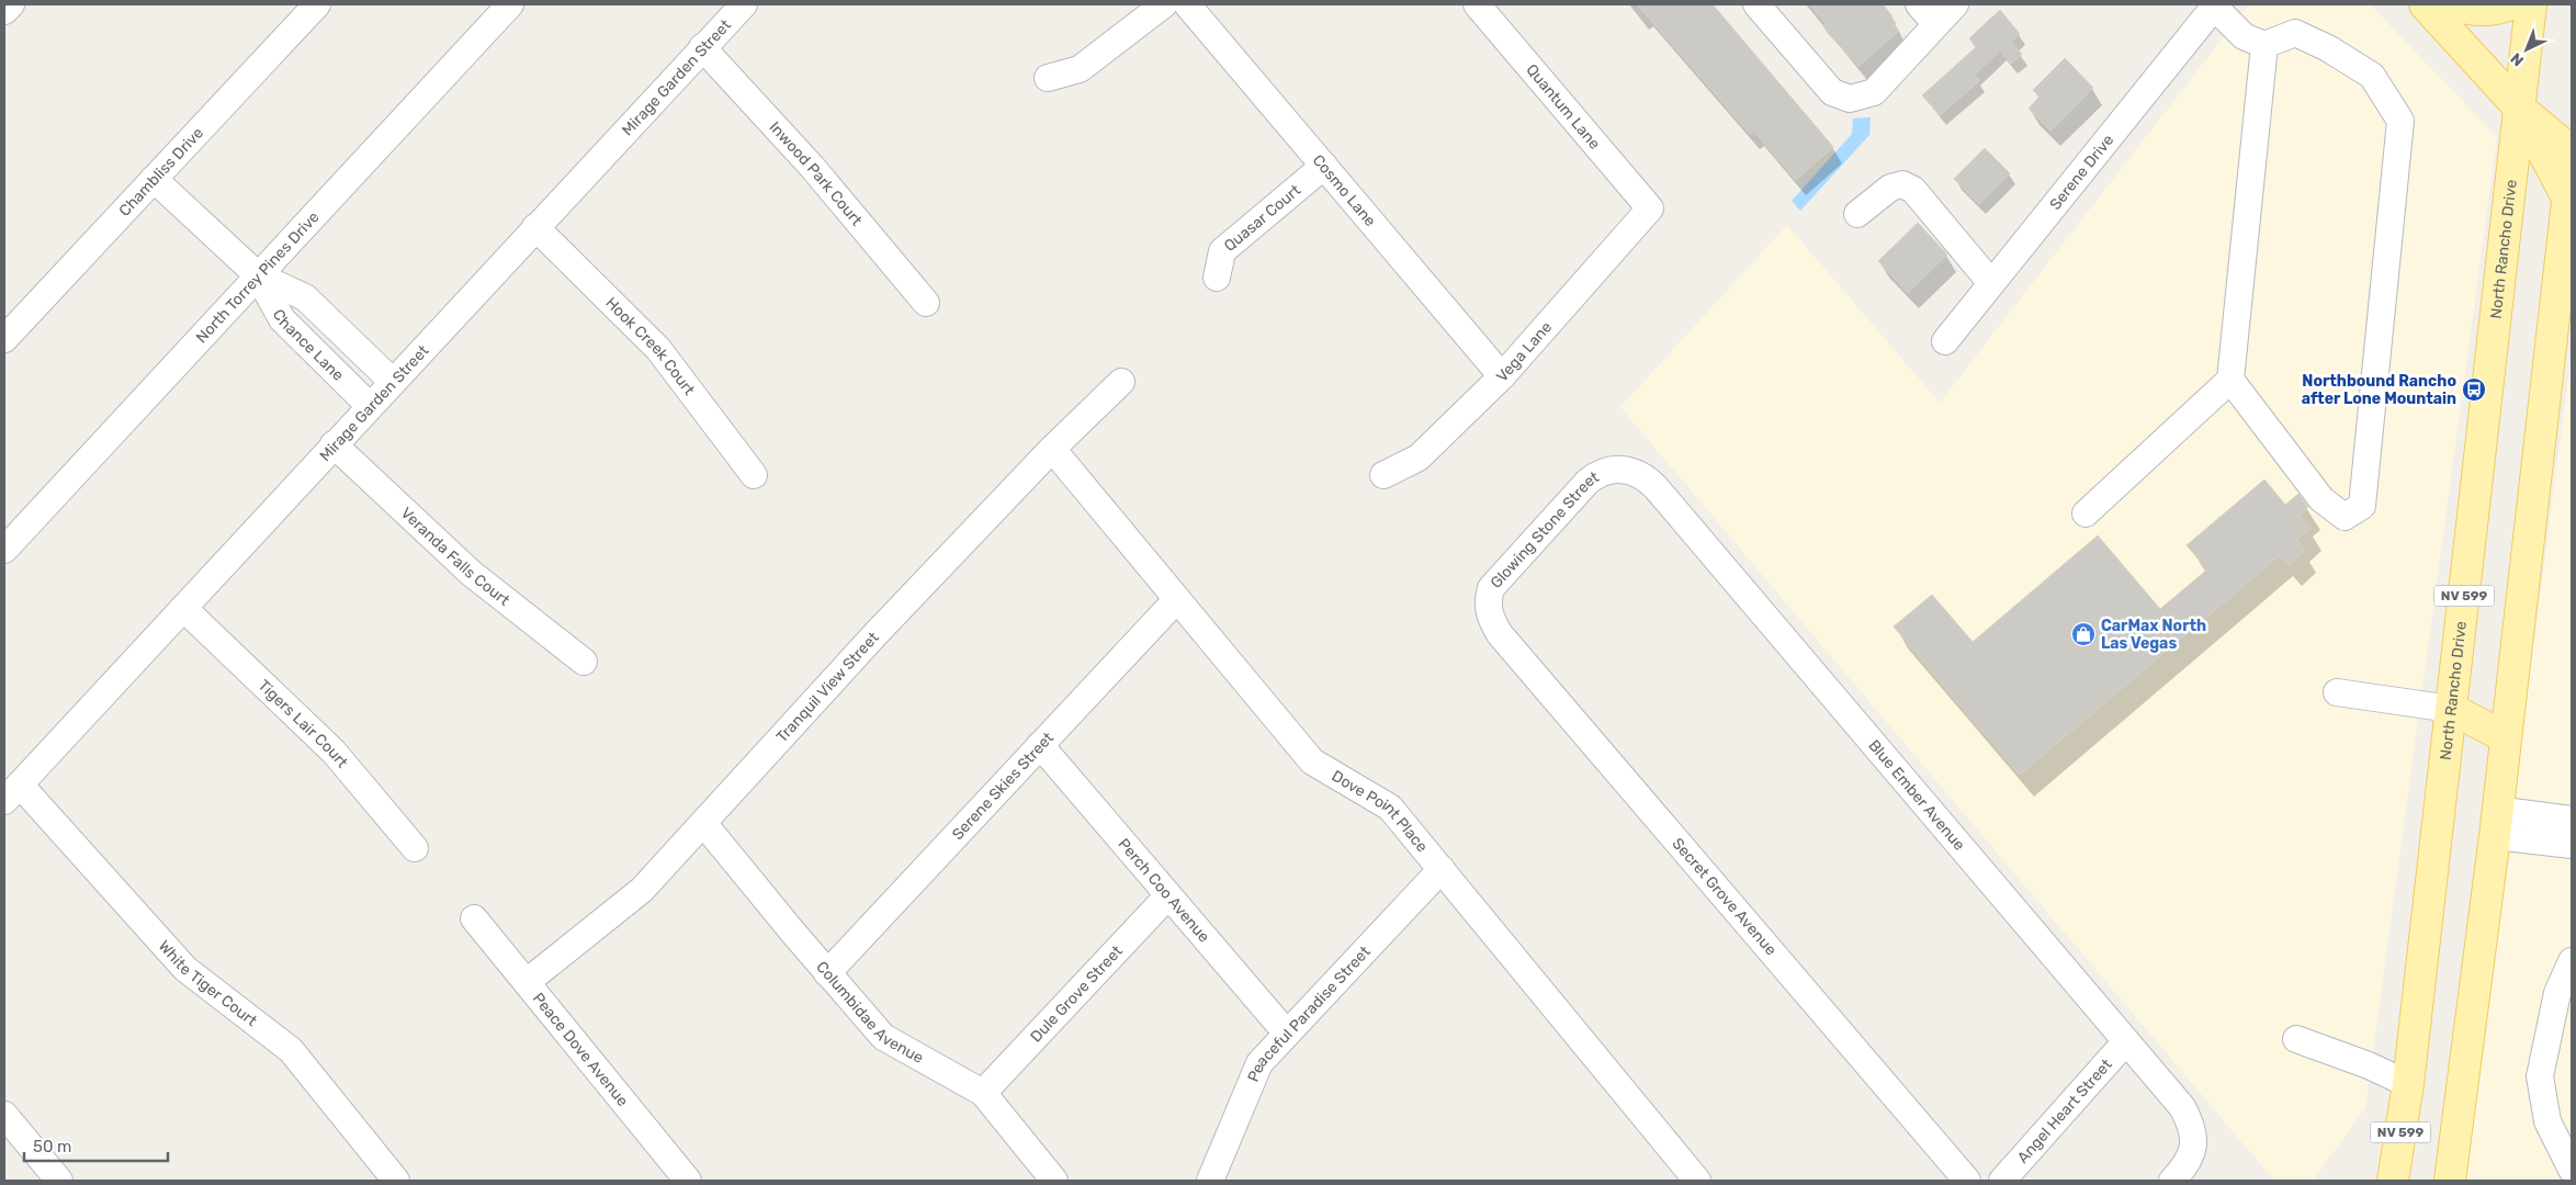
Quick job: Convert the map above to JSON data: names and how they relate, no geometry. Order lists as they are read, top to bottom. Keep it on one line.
{"streets":{"main road":["North Rancho Drive","NV 599"],"street":["Mirage Garden Street","Quantum Lane","Chambliss Drive","Serene Drive","Inwood Park Court","Cosmo Lane","Quasar Court","North Torrey Pines Drive","Chance Lane","Hook Creek Court","Vega Lane","Glowing Stone Street","Veranda Falls Court","Tranquil View Street","Tigers Lair Court","Serene Skies Street","Blue Ember Avenue","Dove Point Place","Perch Coo Avenue","Secret Grove Avenue","White Tiger Court","Dule Grove Street","Columbidae Avenue","Peaceful Paradise Street","Peace Dove Avenue","Angel Heart Street"]},"crossings":[["Mirage Garden Street","Inwood Park Court"],["Mirage Garden Street","Chance Lane"],["Mirage Garden Street","Hook Creek Court"],["Mirage Garden Street","Veranda Falls Court"],["Mirage Garden Street","Tigers Lair Court"],["Mirage Garden Street","White Tiger Court"],["Quantum Lane","Vega Lane"],["Chambliss Drive","Chance Lane"],["Cosmo Lane","Quasar Court"],["Cosmo Lane","Vega Lane"],["North Torrey Pines Drive","Chance Lane"],["Glowing Stone Street","Blue Ember Avenue"],["Glowing Stone Street","Secret Grove Avenue"],["Tranquil View Street","Dove Point Place"],["Tranquil View Street","Columbidae Avenue"],["Tranquil View Street","Peace Dove Avenue"],["Serene Skies Street","Dove Point Place"],["Serene Skies Street","Perch Coo Avenue"],["Serene Skies Street","Columbidae Avenue"],["Blue Ember Avenue","Angel Heart Street"],["Dove Point Place","Peaceful Paradise Street"],["Perch Coo Avenue","Dule Grove Street"],["Perch Coo Avenue","Peaceful Paradise Street"],["Dule Grove Street","Columbidae Avenue"]],"places":{"bus stop":["Northbound Rancho after Lone Mountain"],"shop":["CarMax North Las Vegas"]},"scale_bar":"50 m","north":"bottom left"}
